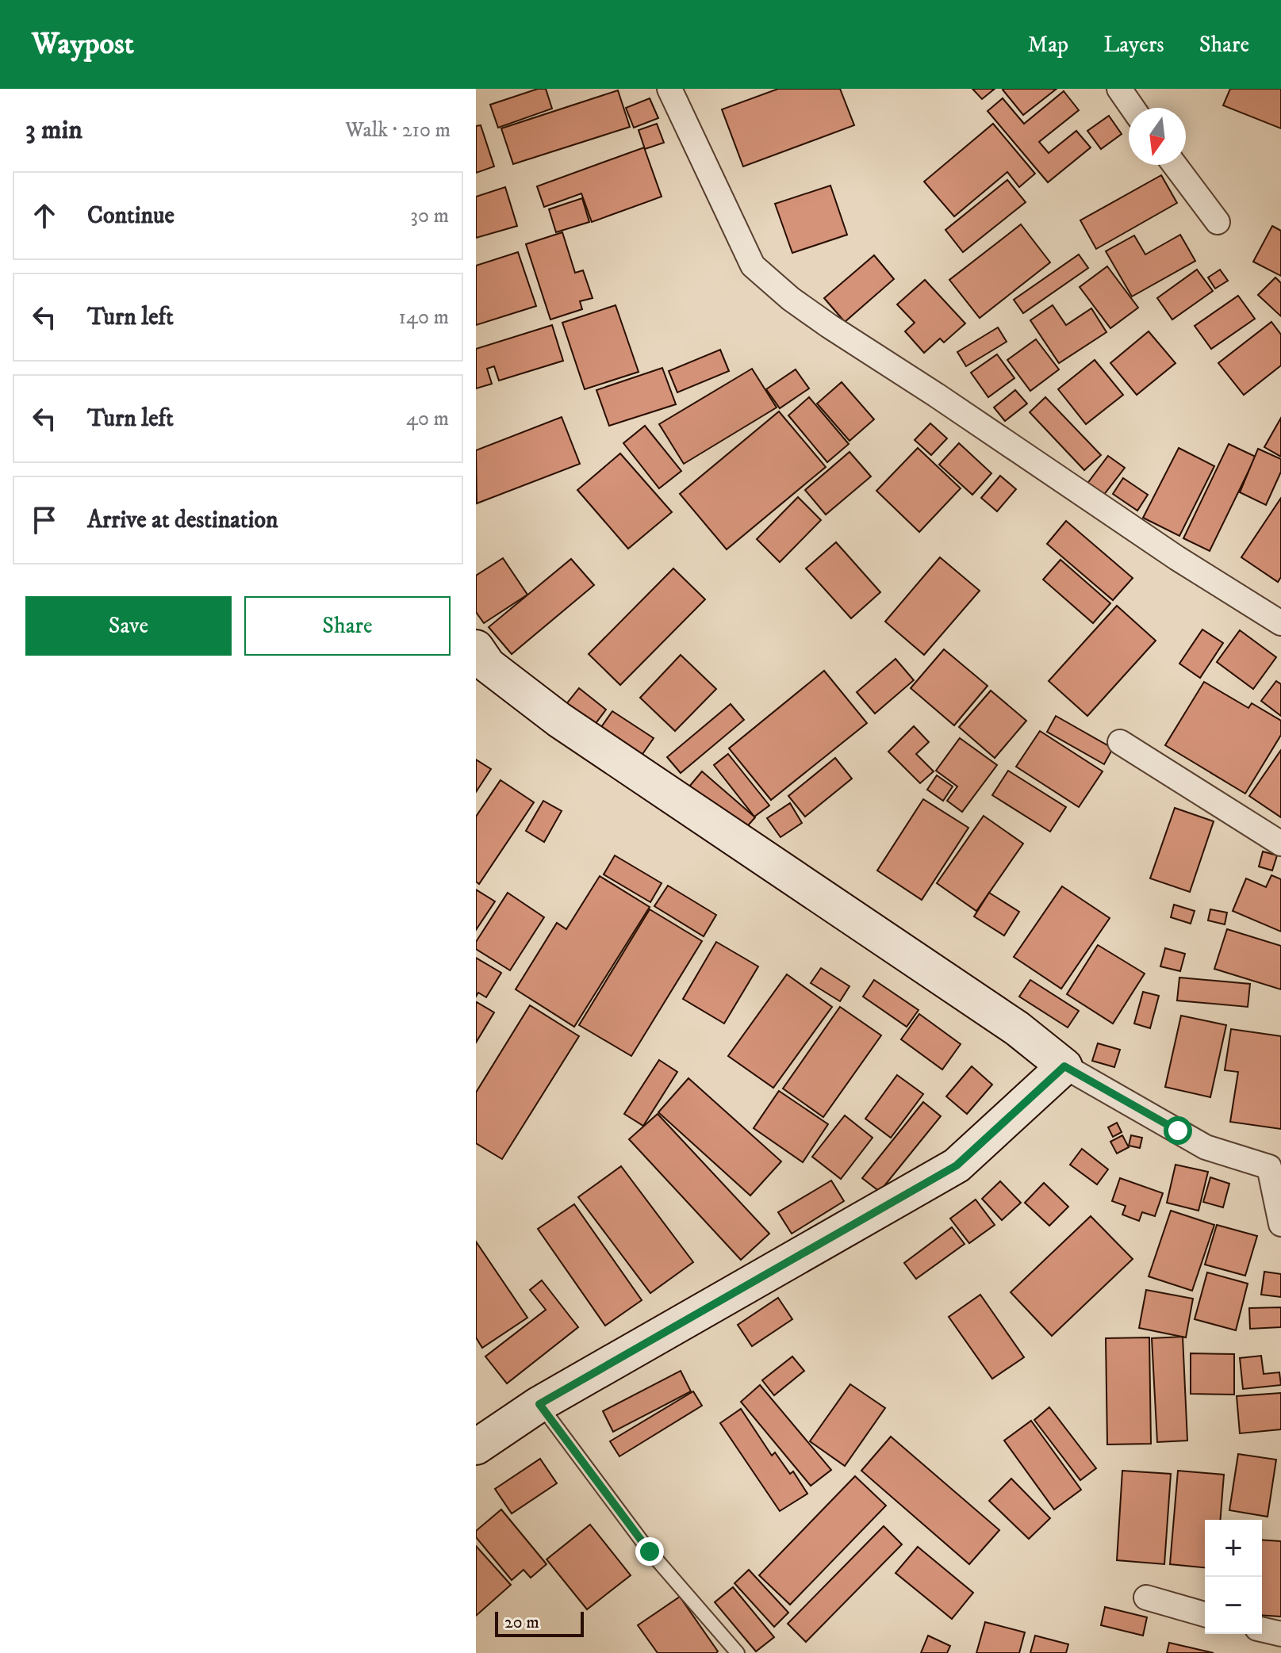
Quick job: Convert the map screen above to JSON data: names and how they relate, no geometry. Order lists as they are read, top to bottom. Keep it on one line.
{"scale_bar":"20 m","north":"bottom","page":{"header":"Waypost","nav":["Map","Layers","Share"],"heading":["3 min","Walk · 210 m"],"list":[["Continue","30 m"],["Turn left","140 m"],["Turn left","40 m"],"Arrive at destination"],"buttons":["Save","Share"],"map_buttons":["+","−"],"scale":"20 m"}}
